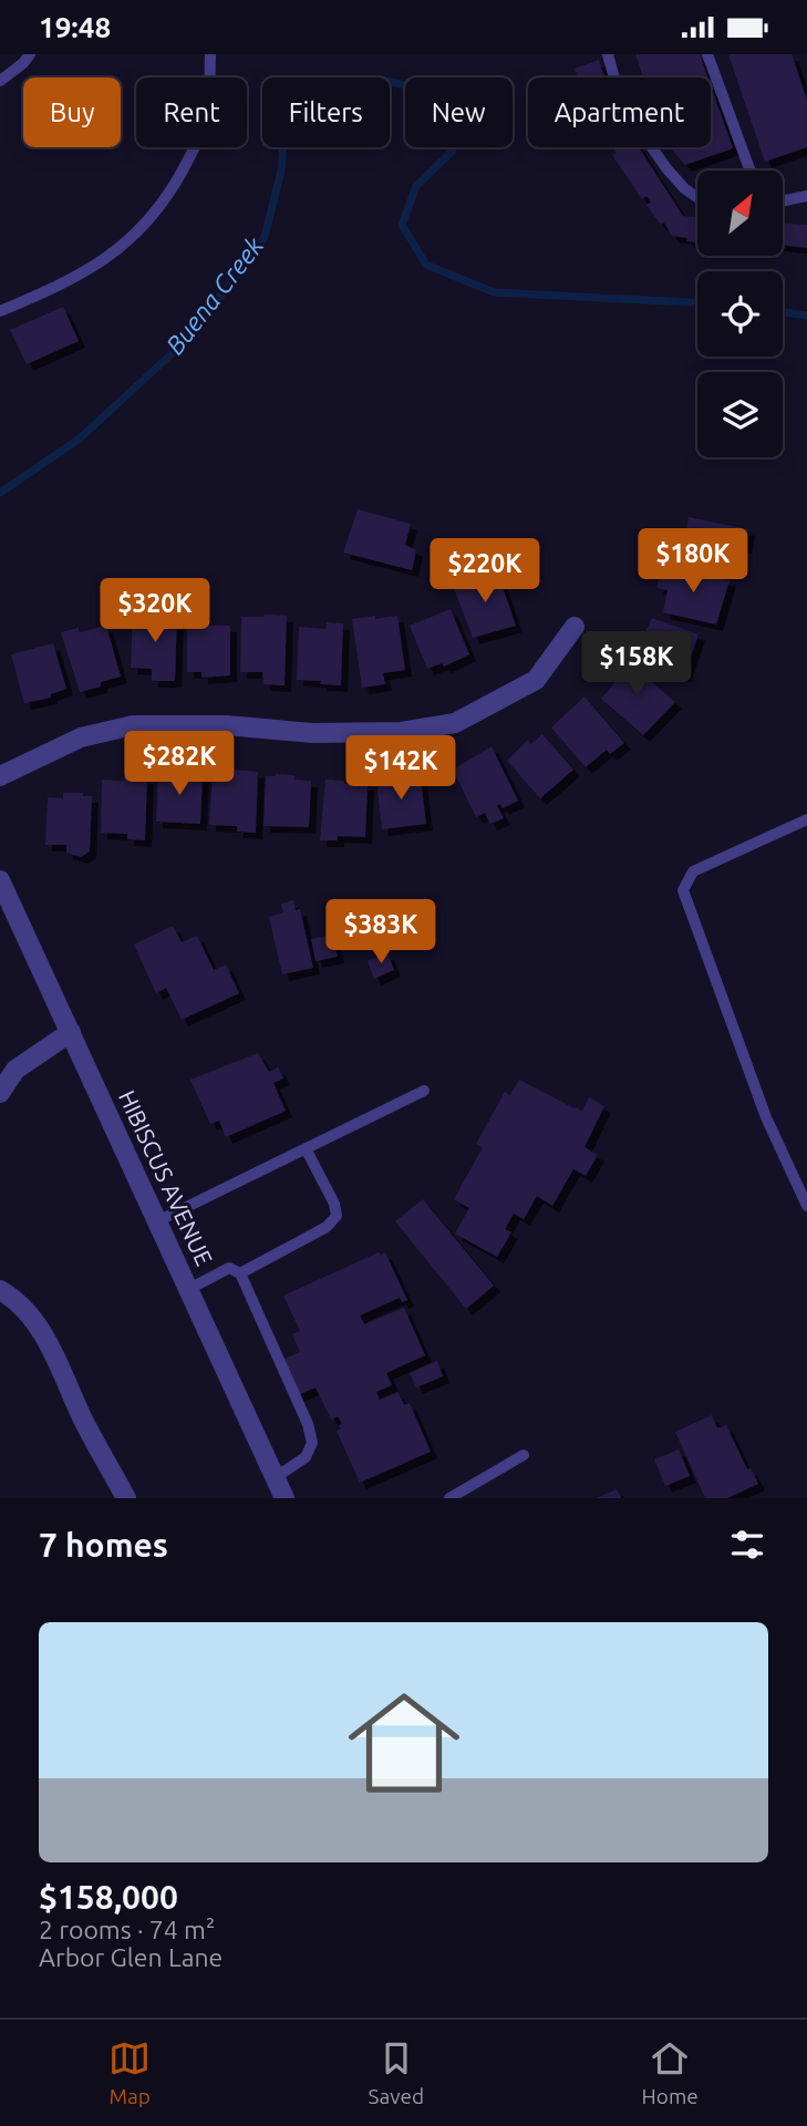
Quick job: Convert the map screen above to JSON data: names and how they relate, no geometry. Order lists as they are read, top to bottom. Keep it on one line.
{"streets":{"street":["HIBISCUS AVENUE"]},"water":["Buena Creek"],"north":"top right","page":{"status":"19:48","chip":["Buy","Rent","Filters","New","Apartment"],"price":["$180K","$220K","$320K","$158K","$282K","$142K","$383K"],"heading":"7 homes","list":[{"name":"$158,000","note":"2 rooms · 74 m² · Arbor Glen Lane"}],"tabs":["Map","Saved","Home"]}}
